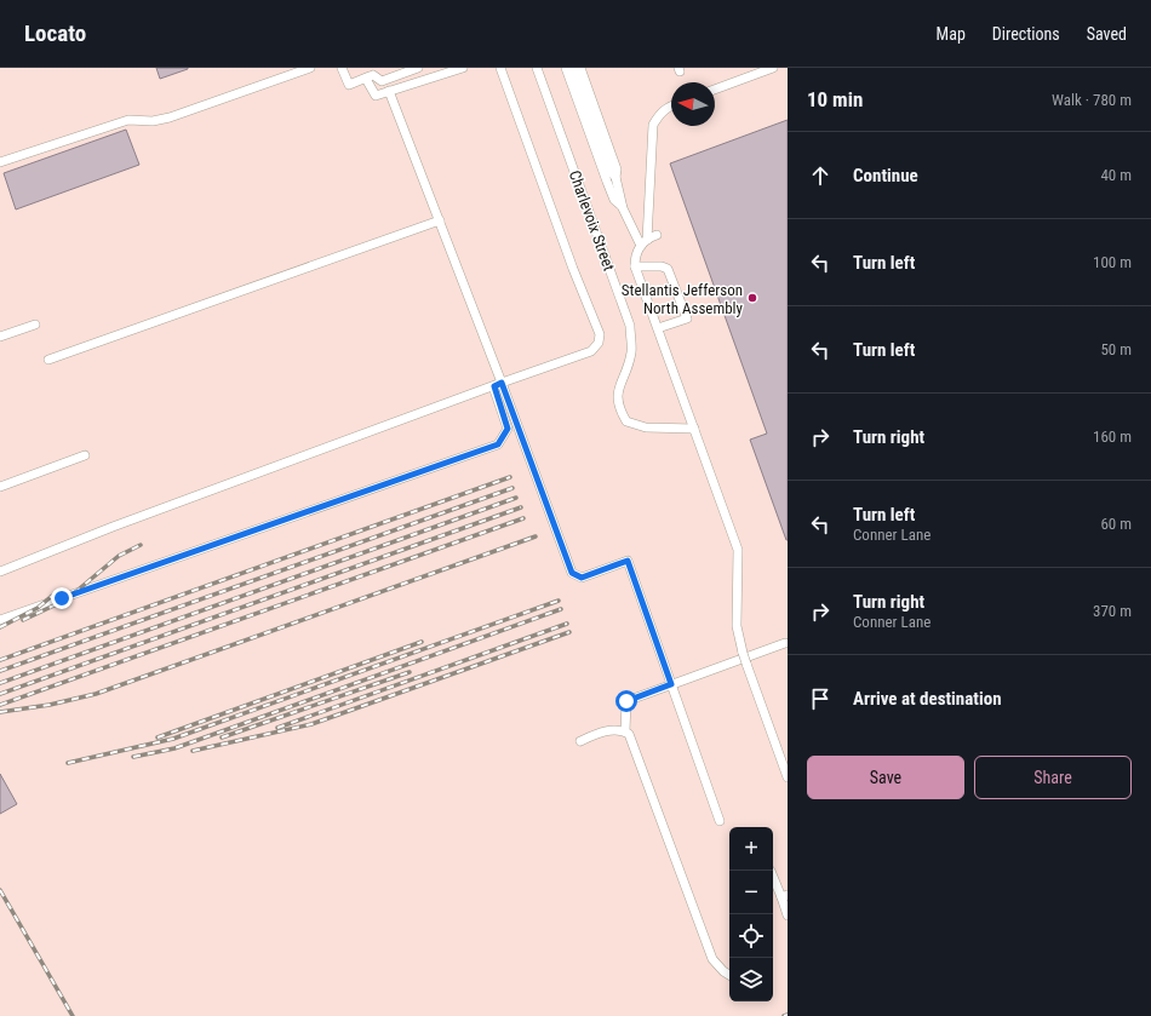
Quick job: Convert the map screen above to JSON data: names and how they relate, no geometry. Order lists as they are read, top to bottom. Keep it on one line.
{"streets":{"street":["Charlevoix Street"]},"places":["Stellantis Jefferson North Assembly"],"north":"left","page":{"header":"Locato","nav":["Map","Directions","Saved"],"heading":["10 min","Walk · 780 m"],"list":[["Continue","40 m"],["Turn left","100 m"],["Turn left","50 m"],["Turn right","160 m"],["Turn left","Conner Lane","60 m"],["Turn right","Conner Lane","370 m"],"Arrive at destination"],"buttons":["Save","Share"],"map_buttons":["+","−"]}}
